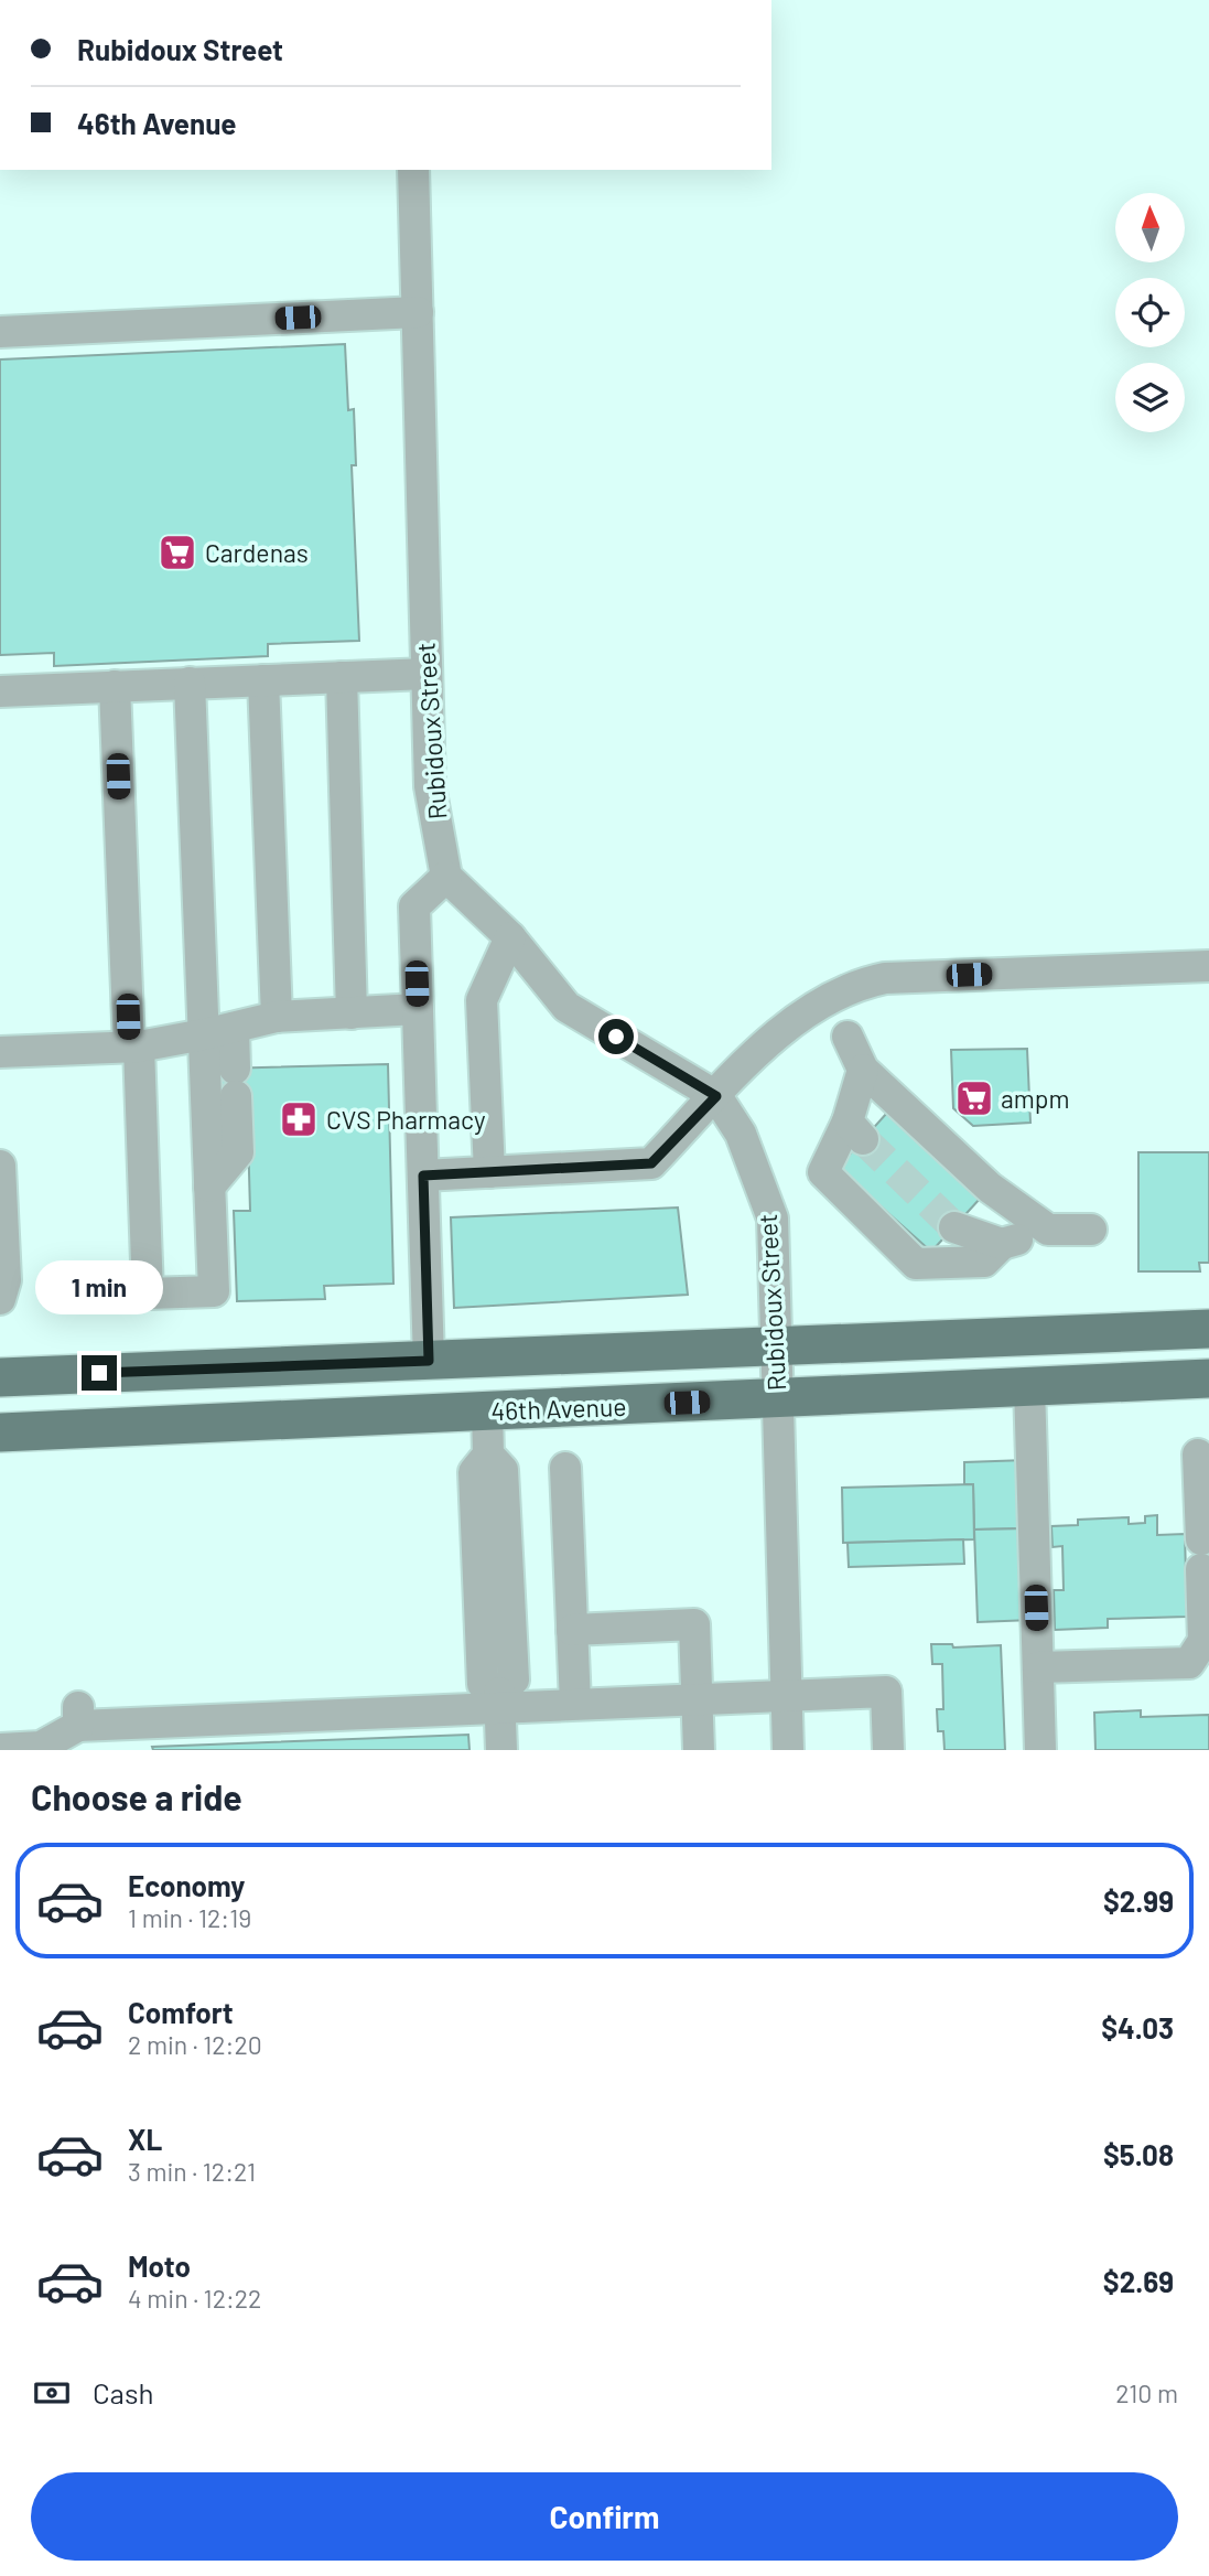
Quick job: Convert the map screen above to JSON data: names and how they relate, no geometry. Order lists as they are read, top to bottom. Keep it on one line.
{"streets":{"main road":["46th Avenue"],"street":["Rubidoux Street"]},"crossings":[["Rubidoux Street","46th Avenue"]],"places":{"supermarket":["Cardenas","ampm"],"pharmacy":["CVS Pharmacy"]},"north":"top","page":{"banner":["Rubidoux Street","46th Avenue"],"bubble":"1 min","heading":"Choose a ride","list":[{"name":"Economy","note":"1 min · 12:19","value":"$2.99"},{"name":"Comfort","note":"2 min · 12:20","value":"$4.03"},{"name":"XL","note":"3 min · 12:21","value":"$5.08"},{"name":"Moto","note":"4 min · 12:22","value":"$2.69"}],"pay":["Cash","210 m"],"buttons":"Confirm"}}
